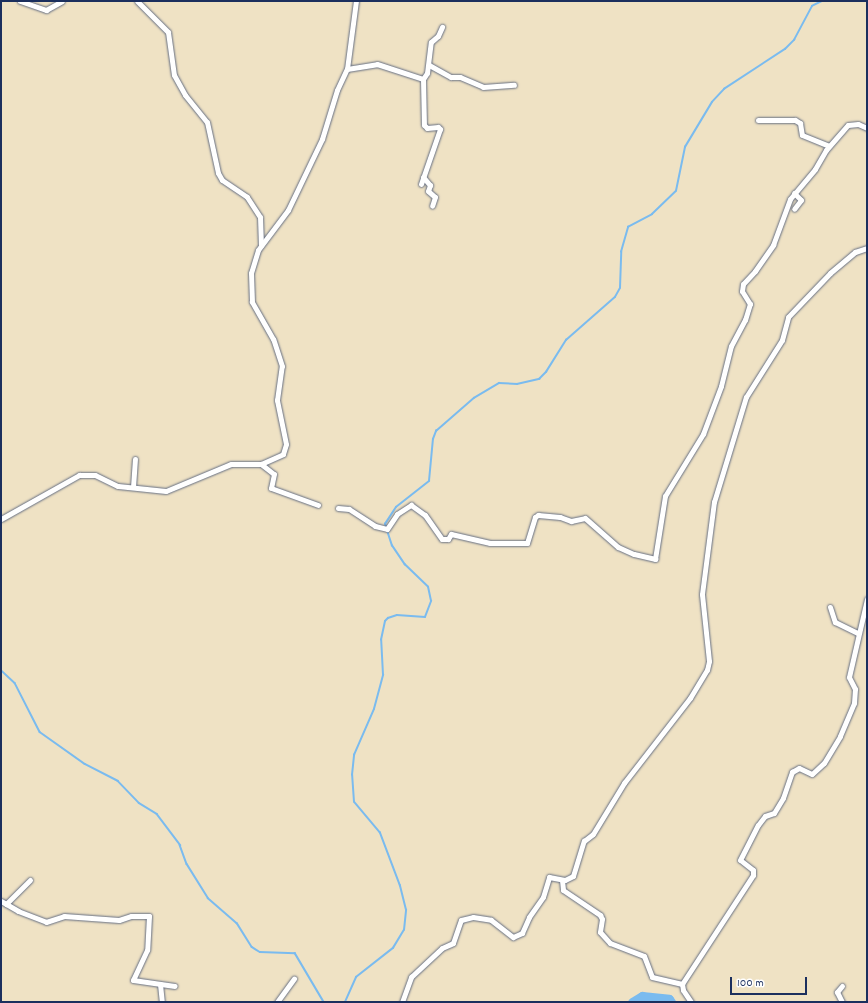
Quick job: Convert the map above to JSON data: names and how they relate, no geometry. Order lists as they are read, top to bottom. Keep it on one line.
{"scale_bar":"100 m"}
